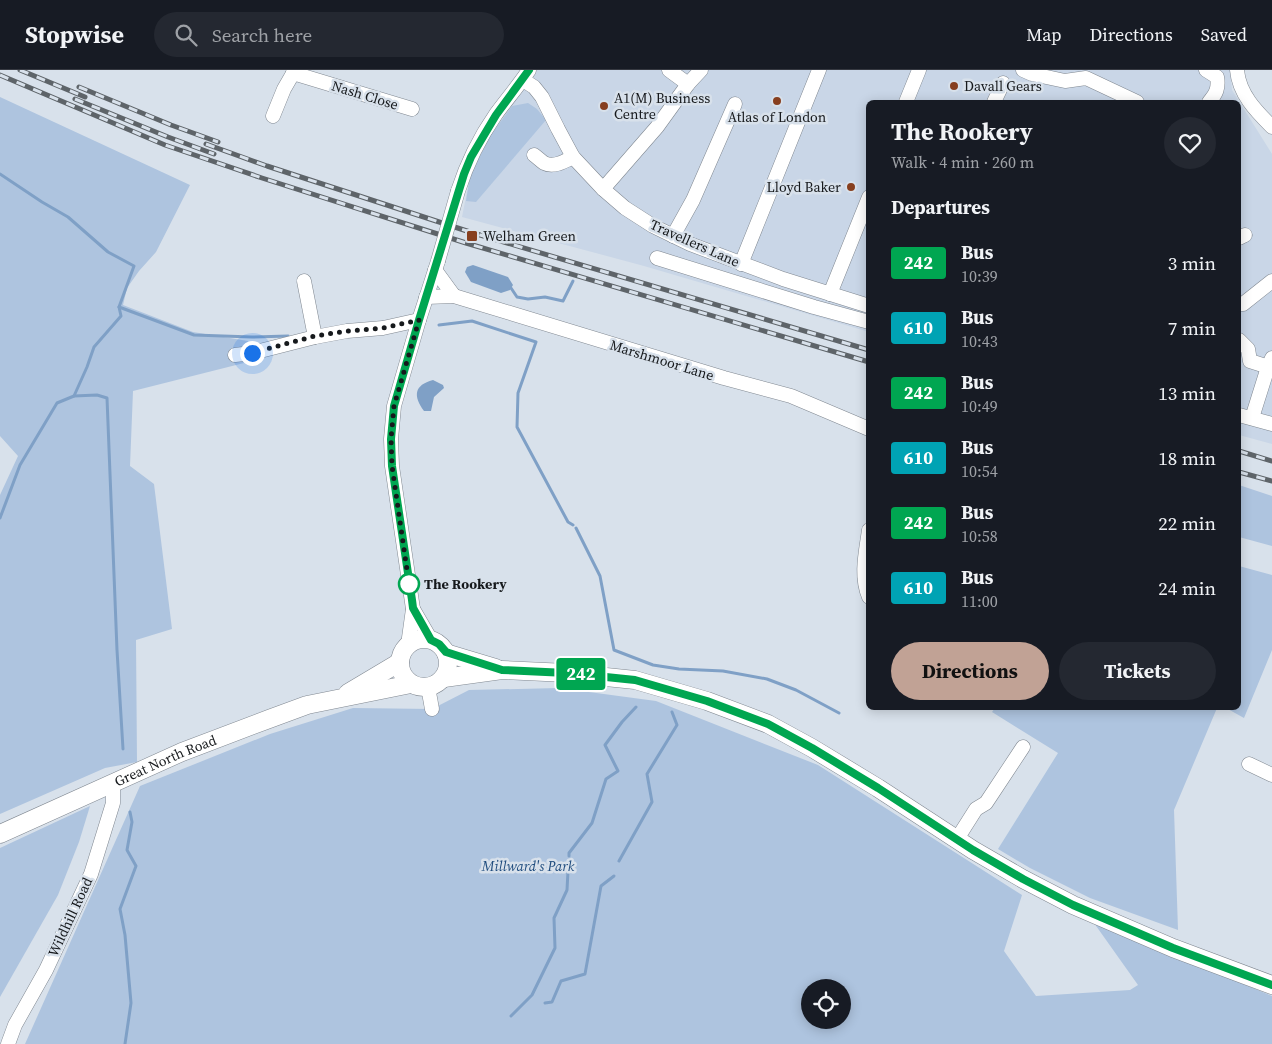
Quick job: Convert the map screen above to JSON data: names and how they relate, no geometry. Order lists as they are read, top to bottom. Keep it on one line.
{"streets":{"main road":["Great North Road"],"street":["Nash Close","Travellers Lane","Marshmoor Lane","Wildhill Road"]},"crossings":[["Great North Road","Wildhill Road"]],"parks":["Millward's Park"],"places":{"other":["Davall Gears","Atlas of London","A1(M) Business Centre","Lloyd Baker","The Rookery"],"transit":["Welham Green"]},"lines":["bus line 242"],"page":{"header":"Stopwise","search":"Search here","nav":["Map","Directions","Saved"],"on_map":"242","heading":[["The Rookery","Walk · 4 min · 260 m"],"Departures"],"list":[{"mark":"242","name":"Bus","note":"10:39","value":"3 min"},{"mark":"610","name":"Bus","note":"10:43","value":"7 min"},{"mark":"242","name":"Bus","note":"10:49","value":"13 min"},{"mark":"610","name":"Bus","note":"10:54","value":"18 min"},{"mark":"242","name":"Bus","note":"10:58","value":"22 min"},{"mark":"610","name":"Bus","note":"11:00","value":"24 min"}],"buttons":["Directions","Tickets"]}}
